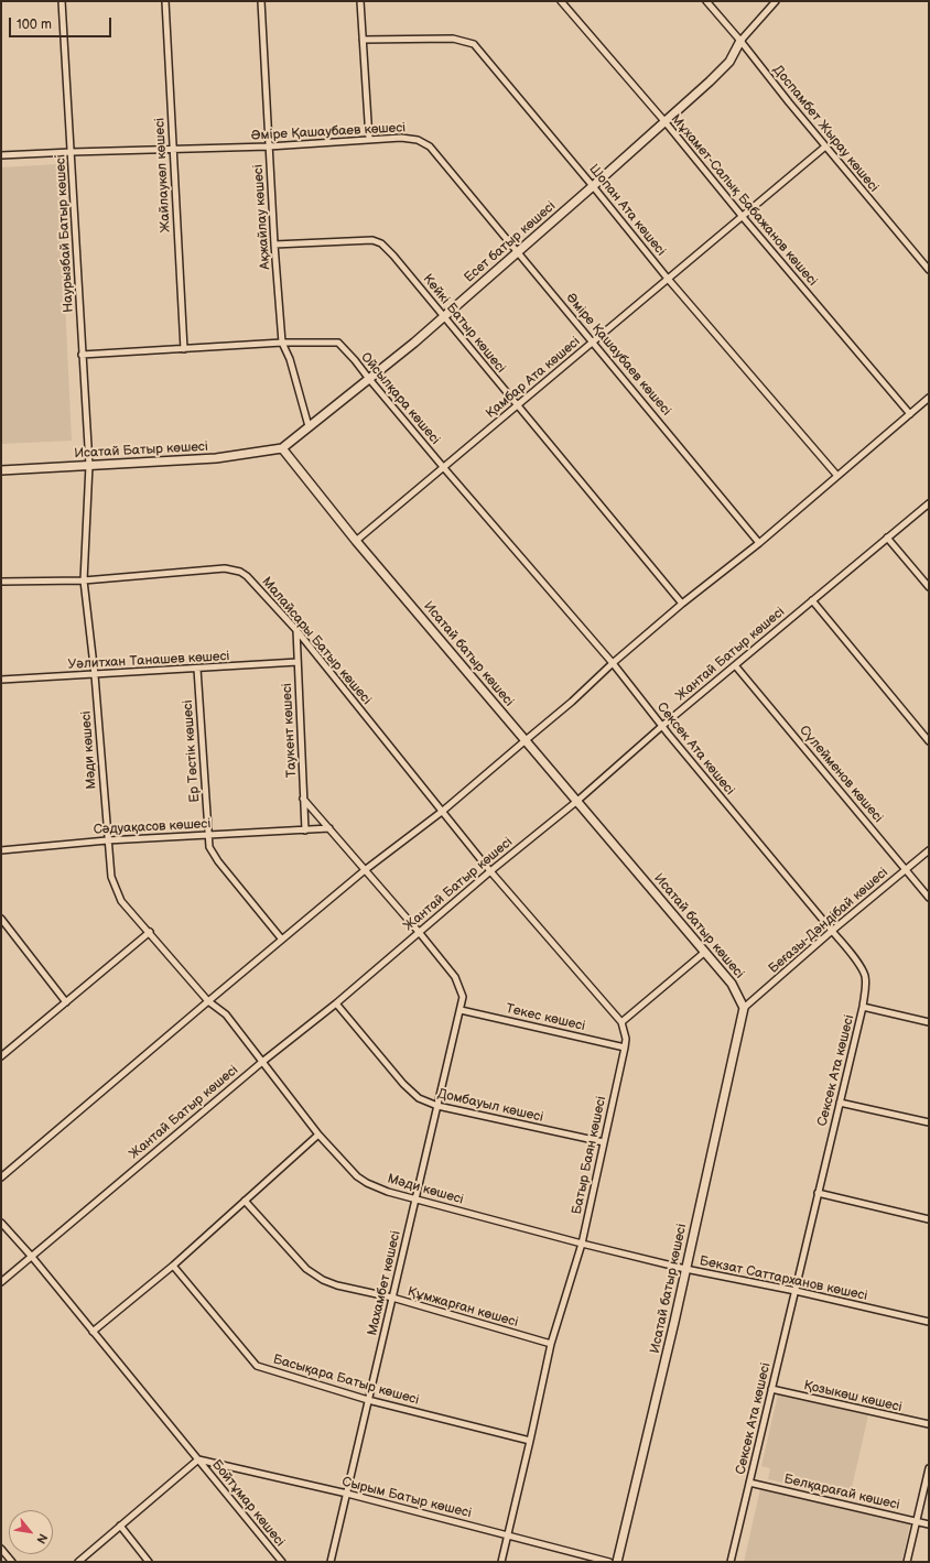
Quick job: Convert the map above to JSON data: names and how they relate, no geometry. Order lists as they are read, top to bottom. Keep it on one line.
{"streets":{"street":["Доспамбет Жырау көшесі","Әміре Қашаубаев көшесі","Жайлаукөл көшесі","Мұхамет-Салық Бабажанов көшесі","Шопан Ата көшесі","Ақжайлау көшесі","Наурызбай Батыр көшесі","Есет батыр көшесі","Кейкі Батыр көшесі","Қамбар Ата көшесі","Ойсылқара көшесі","Исатай Батыр көшесі","Малайсары Батыр көшесі","Исатай батыр көшесі","Жантай Батыр көшесі","Уәлитхан Танашев көшесі","Таукент көшесі","Сексек Ата көшесі","Мәди көшесі","Ер Төстік көшесі","Сүлейменов көшесі","Сәдуақасов көшесі","Беғазы-Дәндібай көшесі","Текес көшесі","Домбауыл көшесі","Батыр Баян көшесі","Бекзат Саттарханов көшесі","Махамбет көшесі","Құмжарған көшесі","Басықара Батыр көшесі","Қозыкөш көшесі","Белқарағай көшесі","Сырым Батыр көшесі","Бойтұмар көшесі"]},"crossings":[["Доспамбет Жырау көшесі","Есет батыр көшесі"],["Доспамбет Жырау көшесі","Қамбар Ата көшесі"],["Әміре Қашаубаев көшесі","Жайлаукөл көшесі"],["Әміре Қашаубаев көшесі","Ақжайлау көшесі"],["Әміре Қашаубаев көшесі","Наурызбай Батыр көшесі"],["Әміре Қашаубаев көшесі","Есет батыр көшесі"],["Әміре Қашаубаев көшесі","Қамбар Ата көшесі"],["Жайлаукөл көшесі","Ойсылқара көшесі"],["Мұхамет-Салық Бабажанов көшесі","Есет батыр көшесі"],["Мұхамет-Салық Бабажанов көшесі","Қамбар Ата көшесі"],["Шопан Ата көшесі","Есет батыр көшесі"],["Шопан Ата көшесі","Қамбар Ата көшесі"],["Ақжайлау көшесі","Есет батыр көшесі"],["Ақжайлау көшесі","Кейкі Батыр көшесі"],["Ақжайлау көшесі","Ойсылқара көшесі"],["Наурызбай Батыр көшесі","Ойсылқара көшесі"],["Наурызбай Батыр көшесі","Исатай Батыр көшесі"],["Наурызбай Батыр көшесі","Мәди көшесі"],["Есет батыр көшесі","Кейкі Батыр көшесі"],["Есет батыр көшесі","Ойсылқара көшесі"],["Есет батыр көшесі","Исатай Батыр көшесі"],["Есет батыр көшесі","Исатай батыр көшесі"],["Кейкі Батыр көшесі","Қамбар Ата көшесі"],["Қамбар Ата көшесі","Ойсылқара көшесі"],["Қамбар Ата көшесі","Исатай батыр көшесі"],["Ойсылқара көшесі","Сексек Ата көшесі"],["Исатай Батыр көшесі","Исатай батыр көшесі"],["Исатай Батыр көшесі","Мәди көшесі"],["Малайсары Батыр көшесі","Таукент көшесі"],["Малайсары Батыр көшесі","Мәди көшесі"],["Исатай батыр көшесі","Жантай Батыр көшесі"],["Исатай батыр көшесі","Беғазы-Дәндібай көшесі"],["Исатай батыр көшесі","Бекзат Саттарханов көшесі"],["Жантай Батыр көшесі","Сексек Ата көшесі"],["Жантай Батыр көшесі","Мәди көшесі"],["Жантай Батыр көшесі","Сүлейменов көшесі"],["Жантай Батыр көшесі","Домбауыл көшесі"],["Жантай Батыр көшесі","Махамбет көшесі"],["Жантай Батыр көшесі","Бойтұмар көшесі"],["Уәлитхан Танашев көшесі","Таукент көшесі"],["Уәлитхан Танашев көшесі","Мәди көшесі"],["Уәлитхан Танашев көшесі","Ер Төстік көшесі"],["Таукент көшесі","Сәдуақасов көшесі"],["Таукент көшесі","Махамбет көшесі"],["Сексек Ата көшесі","Беғазы-Дәндібай көшесі"],["Сексек Ата көшесі","Бекзат Саттарханов көшесі"],["Сексек Ата көшесі","Қозыкөш көшесі"],["Сексек Ата көшесі","Белқарағай көшесі"],["Мәди көшесі","Сәдуақасов көшесі"],["Мәди көшесі","Батыр Баян көшесі"],["Мәди көшесі","Бекзат Саттарханов көшесі"],["Мәди көшесі","Махамбет көшесі"],["Ер Төстік көшесі","Сәдуақасов көшесі"],["Сүлейменов көшесі","Беғазы-Дәндібай көшесі"],["Сәдуақасов көшесі","Махамбет көшесі"],["Текес көшесі","Батыр Баян көшесі"],["Текес көшесі","Махамбет көшесі"],["Домбауыл көшесі","Батыр Баян көшесі"],["Домбауыл көшесі","Махамбет көшесі"],["Батыр Баян көшесі","Бекзат Саттарханов көшесі"],["Батыр Баян көшесі","Құмжарған көшесі"],["Батыр Баян көшесі","Басықара Батыр көшесі"],["Батыр Баян көшесі","Сырым Батыр көшесі"],["Махамбет көшесі","Құмжарған көшесі"],["Махамбет көшесі","Басықара Батыр көшесі"],["Махамбет көшесі","Сырым Батыр көшесі"],["Сырым Батыр көшесі","Бойтұмар көшесі"]],"scale_bar":"100 m","north":"bottom right"}
